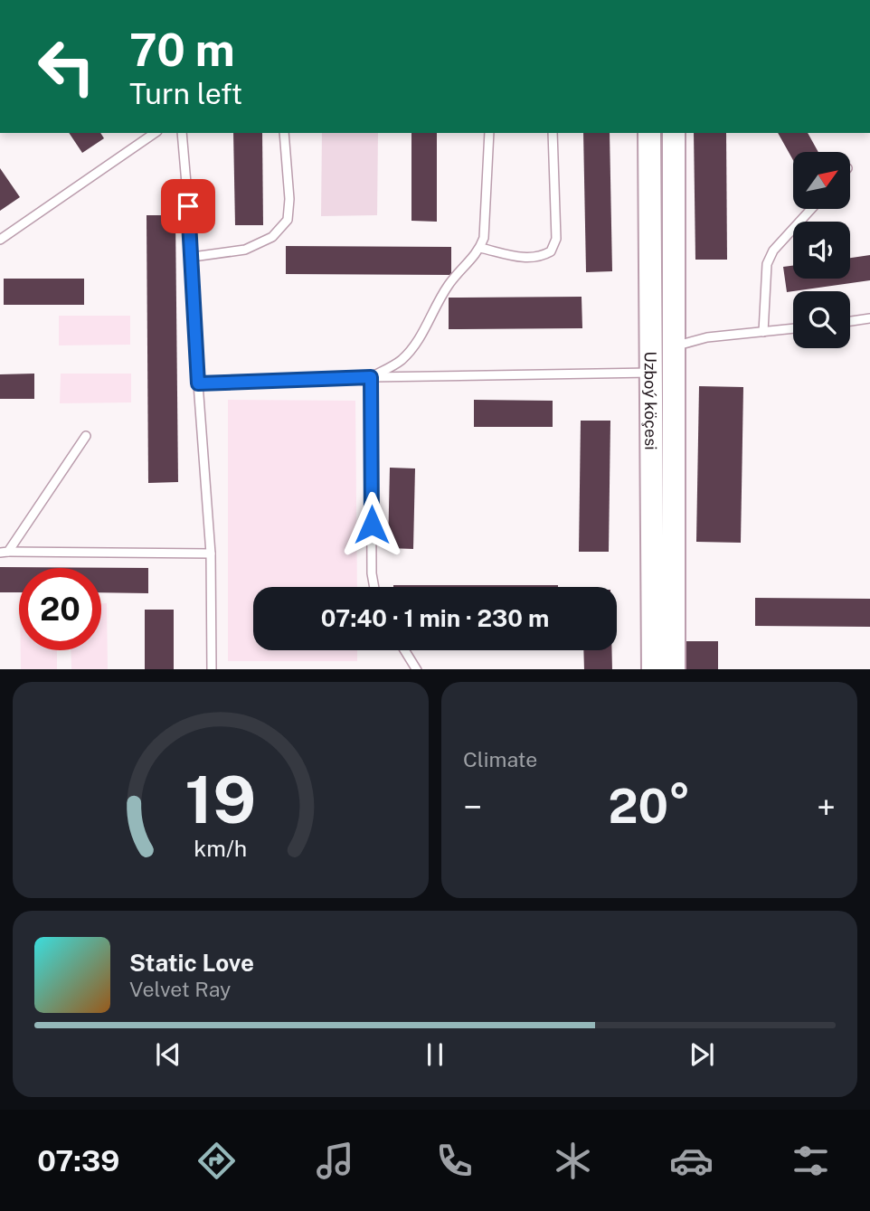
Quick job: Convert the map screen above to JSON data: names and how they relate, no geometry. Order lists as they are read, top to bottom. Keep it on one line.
{"streets":{"street":["Uzboý köçesi"]},"north":"top right","page":{"turn":["70 m","Turn left"],"limit":"20","trip":"07:40 · 1 min · 230 m","tile":"Climate","heat":["−","20°","+"],"song":["Static Love","Velvet Ray"],"tabs":"07:39","gauge":["19","km/h"]}}
